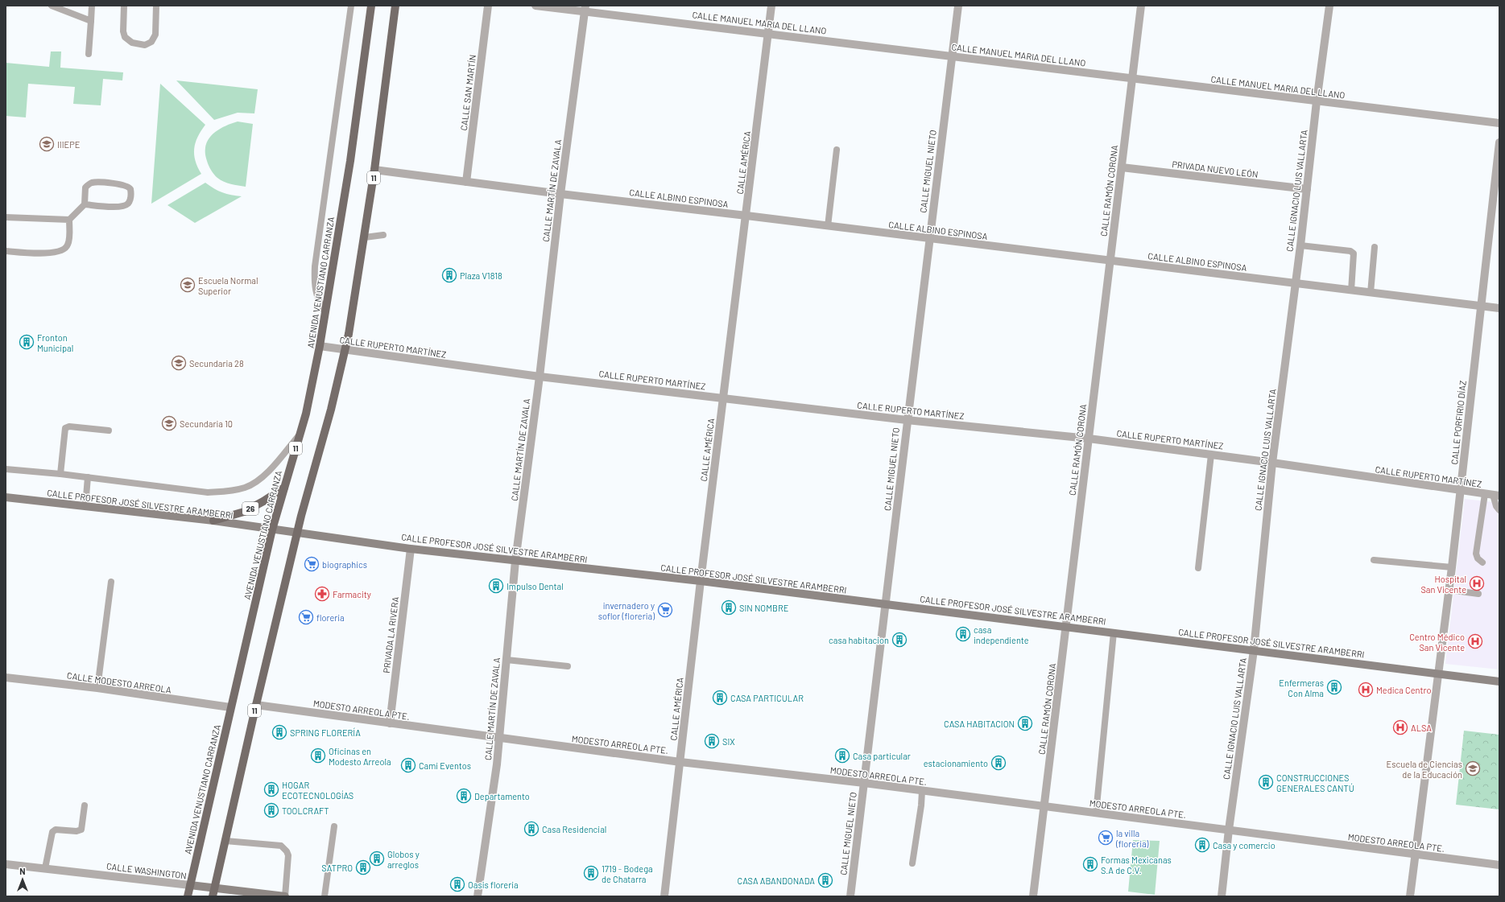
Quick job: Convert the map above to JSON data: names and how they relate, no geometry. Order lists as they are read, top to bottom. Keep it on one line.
{"streets":{"main road":["11","AVENIDA VENUSTIANO CARRANZA","CALLE PROFESOR JOSÉ SILVESTRE ARAMBERRI","26","CALLE WASHINGTON"],"street":["CALLE MANUEL MARIA DEL LLANO","CALLE SAN MARTÍN","CALLE AMÉRICA","PRIVADA NUEVO LEÓN","CALLE MIGUEL NIETO","CALLE MARTÍN DE ZAVALA","CALLE RAMÓN CORONA","CALLE IGNACIO LUIS VALLARTA","CALLE ALBINO ESPINOSA","CALLE RUPERTO MARTÍNEZ","CALLE PORFIRIO DÍAZ","PRIVADA LA RIVERA","CALLE MODESTO ARREOLA","MODESTO ARREOLA PTE."]},"crossings":[["CALLE MANUEL MARIA DEL LLANO","CALLE AMÉRICA"],["CALLE MANUEL MARIA DEL LLANO","CALLE MIGUEL NIETO"],["CALLE MANUEL MARIA DEL LLANO","CALLE MARTÍN DE ZAVALA"],["CALLE MANUEL MARIA DEL LLANO","CALLE RAMÓN CORONA"],["CALLE MANUEL MARIA DEL LLANO","CALLE IGNACIO LUIS VALLARTA"],["CALLE SAN MARTÍN","CALLE ALBINO ESPINOSA"],["CALLE AMÉRICA","CALLE ALBINO ESPINOSA"],["CALLE AMÉRICA","CALLE RUPERTO MARTÍNEZ"],["CALLE AMÉRICA","CALLE PROFESOR JOSÉ SILVESTRE ARAMBERRI"],["CALLE AMÉRICA","MODESTO ARREOLA PTE."],["PRIVADA NUEVO LEÓN","CALLE RAMÓN CORONA"],["PRIVADA NUEVO LEÓN","CALLE IGNACIO LUIS VALLARTA"],["CALLE MIGUEL NIETO","CALLE ALBINO ESPINOSA"],["CALLE MIGUEL NIETO","CALLE RUPERTO MARTÍNEZ"],["CALLE MIGUEL NIETO","CALLE PROFESOR JOSÉ SILVESTRE ARAMBERRI"],["CALLE MIGUEL NIETO","MODESTO ARREOLA PTE."],["11","CALLE ALBINO ESPINOSA"],["11","CALLE RUPERTO MARTÍNEZ"],["11","CALLE PROFESOR JOSÉ SILVESTRE ARAMBERRI"],["11","MODESTO ARREOLA PTE."],["11","CALLE WASHINGTON"],["CALLE MARTÍN DE ZAVALA","CALLE ALBINO ESPINOSA"],["CALLE MARTÍN DE ZAVALA","CALLE RUPERTO MARTÍNEZ"],["CALLE MARTÍN DE ZAVALA","CALLE PROFESOR JOSÉ SILVESTRE ARAMBERRI"],["CALLE MARTÍN DE ZAVALA","MODESTO ARREOLA PTE."],["CALLE RAMÓN CORONA","CALLE ALBINO ESPINOSA"],["CALLE RAMÓN CORONA","CALLE RUPERTO MARTÍNEZ"],["CALLE RAMÓN CORONA","CALLE PROFESOR JOSÉ SILVESTRE ARAMBERRI"],["CALLE RAMÓN CORONA","MODESTO ARREOLA PTE."],["CALLE IGNACIO LUIS VALLARTA","CALLE ALBINO ESPINOSA"],["CALLE IGNACIO LUIS VALLARTA","CALLE RUPERTO MARTÍNEZ"],["CALLE IGNACIO LUIS VALLARTA","CALLE PROFESOR JOSÉ SILVESTRE ARAMBERRI"],["CALLE IGNACIO LUIS VALLARTA","MODESTO ARREOLA PTE."],["CALLE ALBINO ESPINOSA","CALLE PORFIRIO DÍAZ"],["AVENIDA VENUSTIANO CARRANZA","CALLE RUPERTO MARTÍNEZ"],["AVENIDA VENUSTIANO CARRANZA","CALLE PROFESOR JOSÉ SILVESTRE ARAMBERRI"],["AVENIDA VENUSTIANO CARRANZA","26"],["AVENIDA VENUSTIANO CARRANZA","CALLE MODESTO ARREOLA"],["AVENIDA VENUSTIANO CARRANZA","CALLE WASHINGTON"],["CALLE RUPERTO MARTÍNEZ","CALLE PORFIRIO DÍAZ"],["CALLE PORFIRIO DÍAZ","CALLE PROFESOR JOSÉ SILVESTRE ARAMBERRI"],["CALLE PORFIRIO DÍAZ","MODESTO ARREOLA PTE."],["CALLE PROFESOR JOSÉ SILVESTRE ARAMBERRI","26"],["CALLE PROFESOR JOSÉ SILVESTRE ARAMBERRI","PRIVADA LA RIVERA"],["PRIVADA LA RIVERA","MODESTO ARREOLA PTE."]],"places":{"school or university":["IIIEPE","Escuela Normal Superior","Secundaria 28","Secundaria 10","Escuela de Ciencias de la Educación"],"building":["Plaza V1818","Fronton Municipal","Impulso Dental","SIN NOMBRE","casa independiente","casa habitacion","Enfermeras Con Alma","CASA PARTICULAR","CASA HABITACION","SPRING FLORERÍA","SIX","Oficinas en Modesto Arreola","Casa particular","estacionamiento","Cami Eventos","CONSTRUCCIONES GENERALES CANTÚ","HOGAR ECOTECNOLOGÍAS","Departamento","TOOLCRAFT","Casa Residencial","Casa y comercio","Globos y arreglos","Formas Mexicanas S.A de C.V.","SATPRO","1719 - Bodega de Chatarra","CASA ABANDONADA","Oasis floreria"],"supermarket":["biographics","invernadero y soflor (floreria)","floreria","la villa (floreria)"],"hospital":["Hospital San Vicente","Centro Médico San Vicente","Medica Centro","ALSA"],"pharmacy":["Farmacity"]},"north":"top"}
